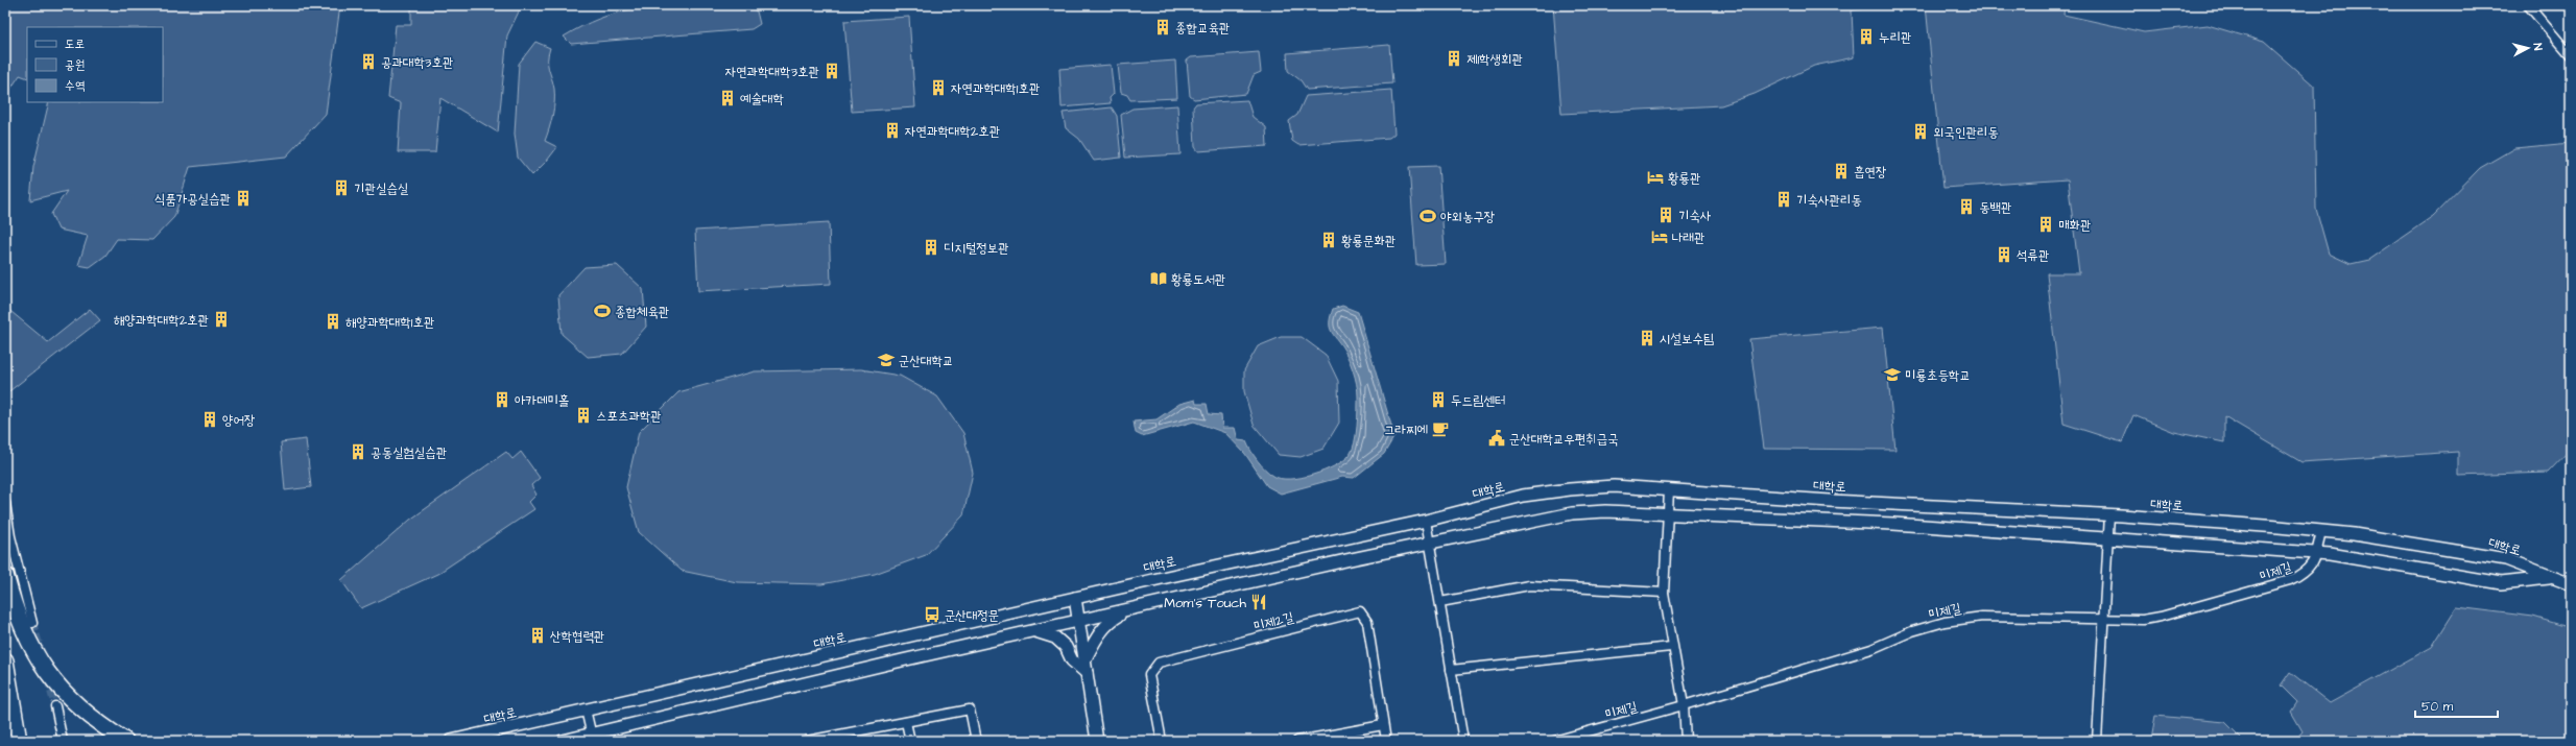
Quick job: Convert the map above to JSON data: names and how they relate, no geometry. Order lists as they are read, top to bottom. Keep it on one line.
{"streets":{"street":["대학로","미제길","미제2길"]},"crossings":[["대학로","미제길"]],"places":{"building":["종합교육관","누리관","제1학생회관","공과대학3호관","자연과학대학3호관","자연과학대학1호관","예술대학","자연과학대학2호관","외국인관리동","흡연장","기관실습실","식품가공실습관","기숙사관리동","동백관","기숙사","매화관","황룡문화관","디지털정보관","석류관","해양과학대학2호관","해양과학대학1호관","시설보수팀","아카데미홀","두드림센터","스포츠과학관","양어장","공동실험실습관","산학협력관"],"hotel":["황룡관","나래관"],"sports":["야외농구장","종합체육관"],"library":["황룡도서관"],"school or university":["군산대학교","미룡초등학교"],"cafe":["그라찌에"],"public building":["군산대학교우편취급국"],"restaurant":["Mom's Touch"],"bus stop":["군산대정문"]},"legend":["도로","공원","수역"],"scale_bar":"50 m","north":"right"}
